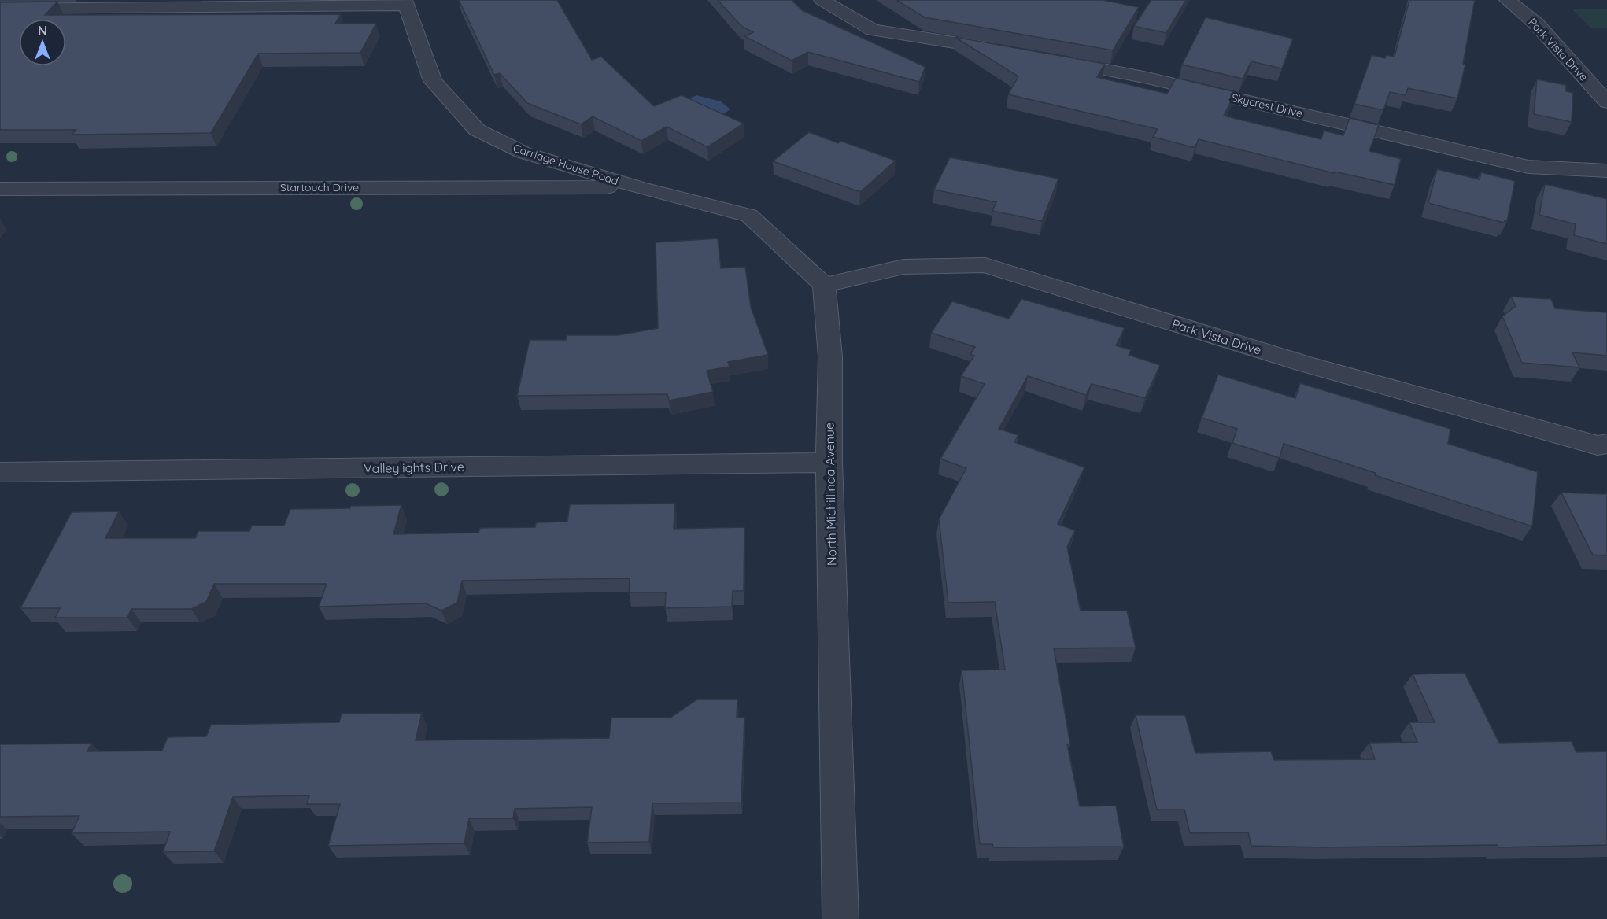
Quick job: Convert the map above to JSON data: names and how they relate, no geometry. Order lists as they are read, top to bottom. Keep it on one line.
{"streets":{"street":["Park Vista Drive","Skycrest Drive","Carriage House Road","Startouch Drive","Valleylights Drive","North Michillinda Avenue"]},"crossings":[["Park Vista Drive","North Michillinda Avenue"],["Carriage House Road","Startouch Drive"],["Valleylights Drive","North Michillinda Avenue"]],"north":"top"}
